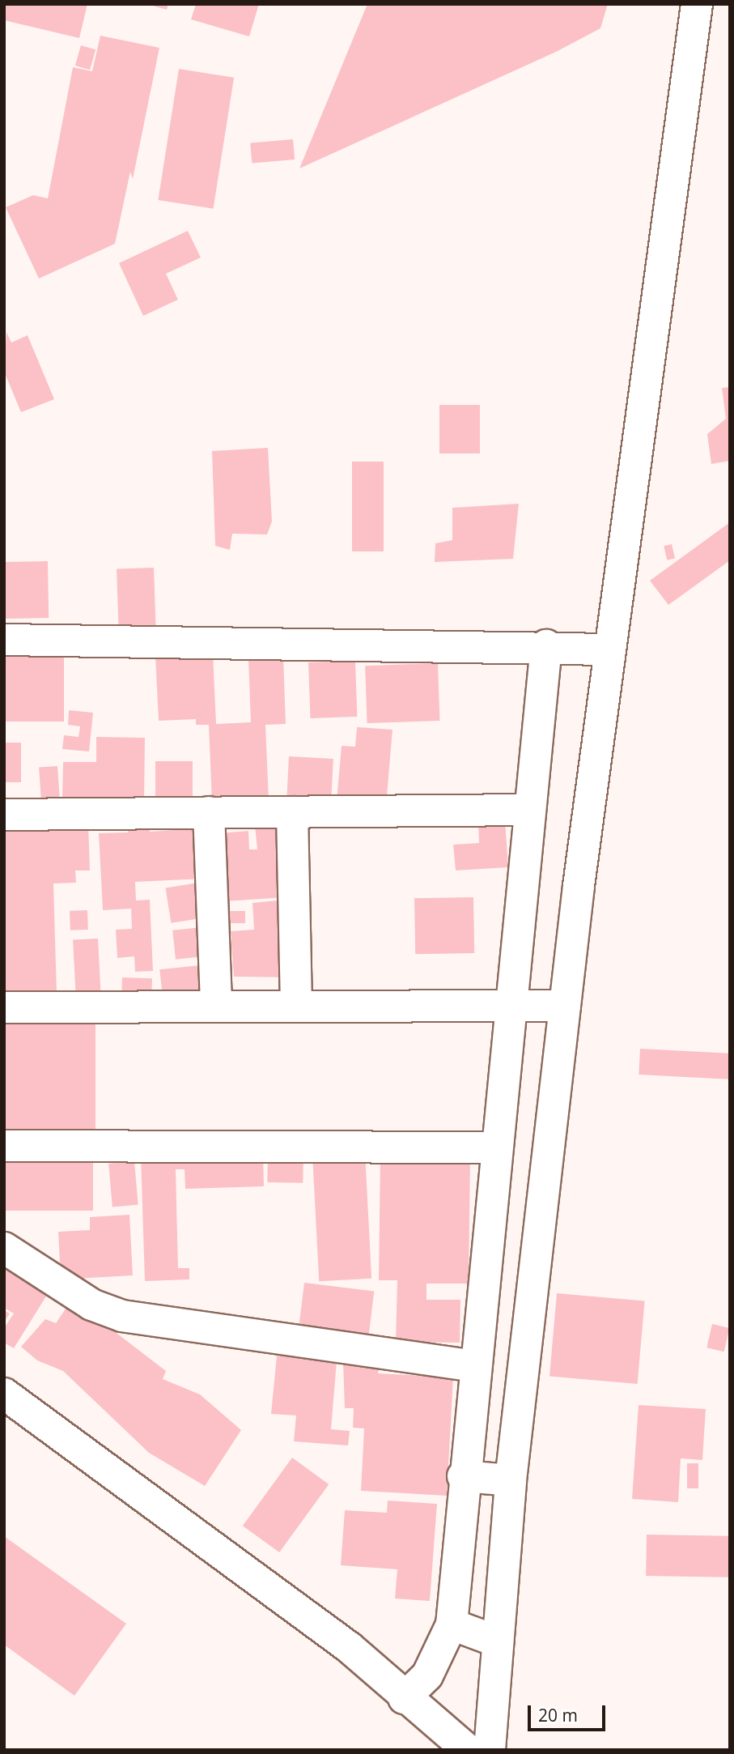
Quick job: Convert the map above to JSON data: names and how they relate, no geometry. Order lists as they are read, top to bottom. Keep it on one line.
{"scale_bar":"20 m"}
